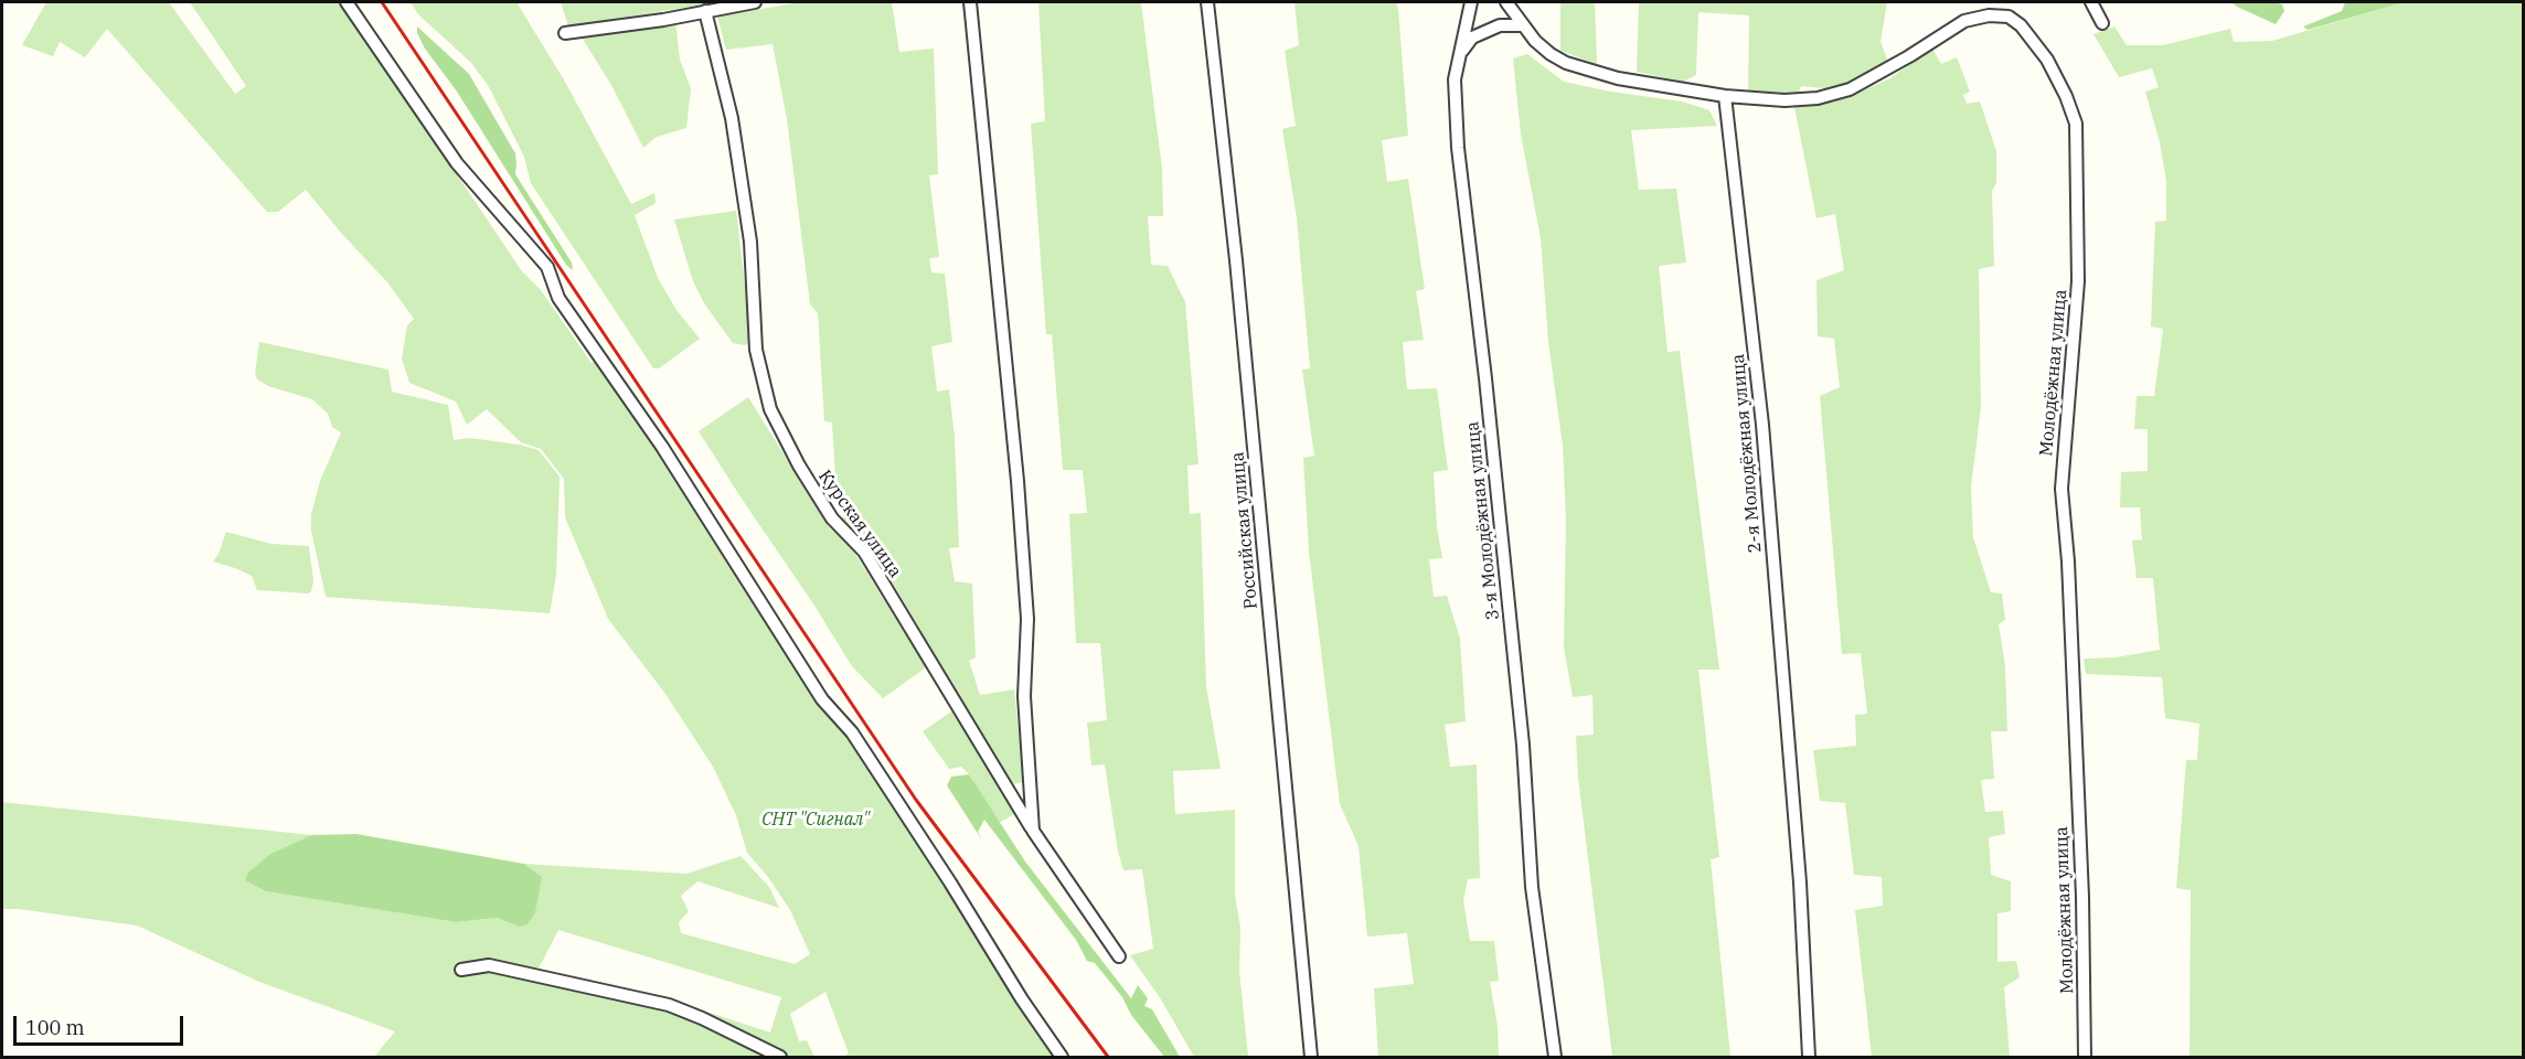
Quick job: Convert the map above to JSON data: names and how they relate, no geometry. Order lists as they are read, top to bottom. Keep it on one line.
{"streets":{"street":["Молодёжная улица","2-я Молодёжная улица","3-я Молодёжная улица","Курская улица","Российская улица"]},"crossings":[["Молодёжная улица","2-я Молодёжная улица"]],"parks":["СНТ \"Сигнал\""],"scale_bar":"100 m"}
